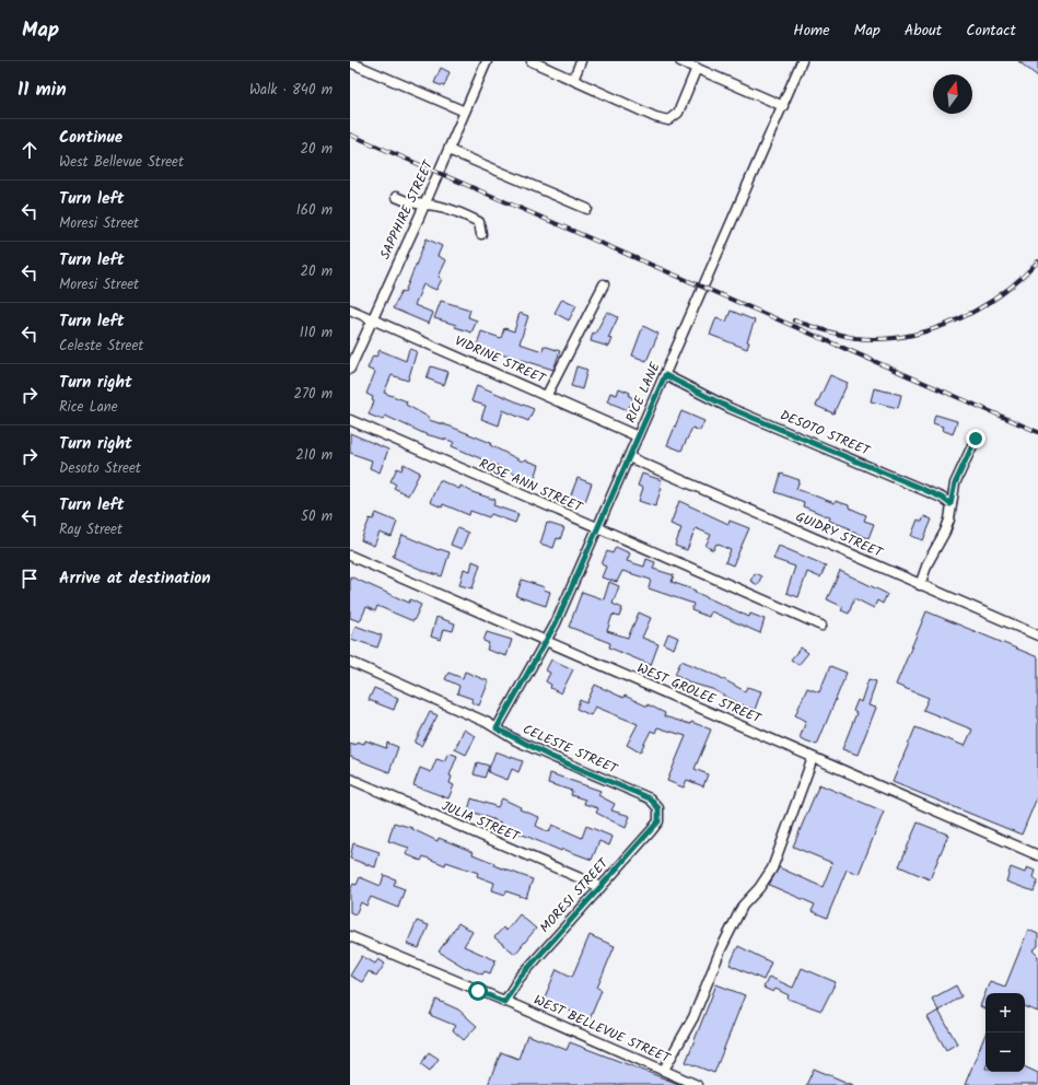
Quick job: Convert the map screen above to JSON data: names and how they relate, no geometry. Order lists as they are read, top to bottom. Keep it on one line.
{"streets":{"street":["SAPPHIRE STREET","VIDRINE STREET","RICE LANE","DESOTO STREET","ROSE ANN STREET","GUIDRY STREET","WEST GROLEE STREET","CELESTE STREET","JULIA STREET","MORESI STREET","WEST BELLEVUE STREET"]},"crossings":[["SAPPHIRE STREET","VIDRINE STREET"],["VIDRINE STREET","RICE LANE"],["RICE LANE","DESOTO STREET"],["RICE LANE","ROSE ANN STREET"],["RICE LANE","GUIDRY STREET"],["RICE LANE","WEST GROLEE STREET"],["RICE LANE","CELESTE STREET"],["CELESTE STREET","MORESI STREET"],["JULIA STREET","MORESI STREET"],["MORESI STREET","WEST BELLEVUE STREET"]],"north":"top","page":{"header":"Map","nav":["Home","Map","About","Contact"],"heading":["11 min","Walk · 840 m"],"list":[["Continue","West Bellevue Street","20 m"],["Turn left","Moresi Street","160 m"],["Turn left","Moresi Street","20 m"],["Turn left","Celeste Street","110 m"],["Turn right","Rice Lane","270 m"],["Turn right","Desoto Street","210 m"],["Turn left","Ray Street","50 m"],"Arrive at destination"],"map_buttons":["+","−"]}}
